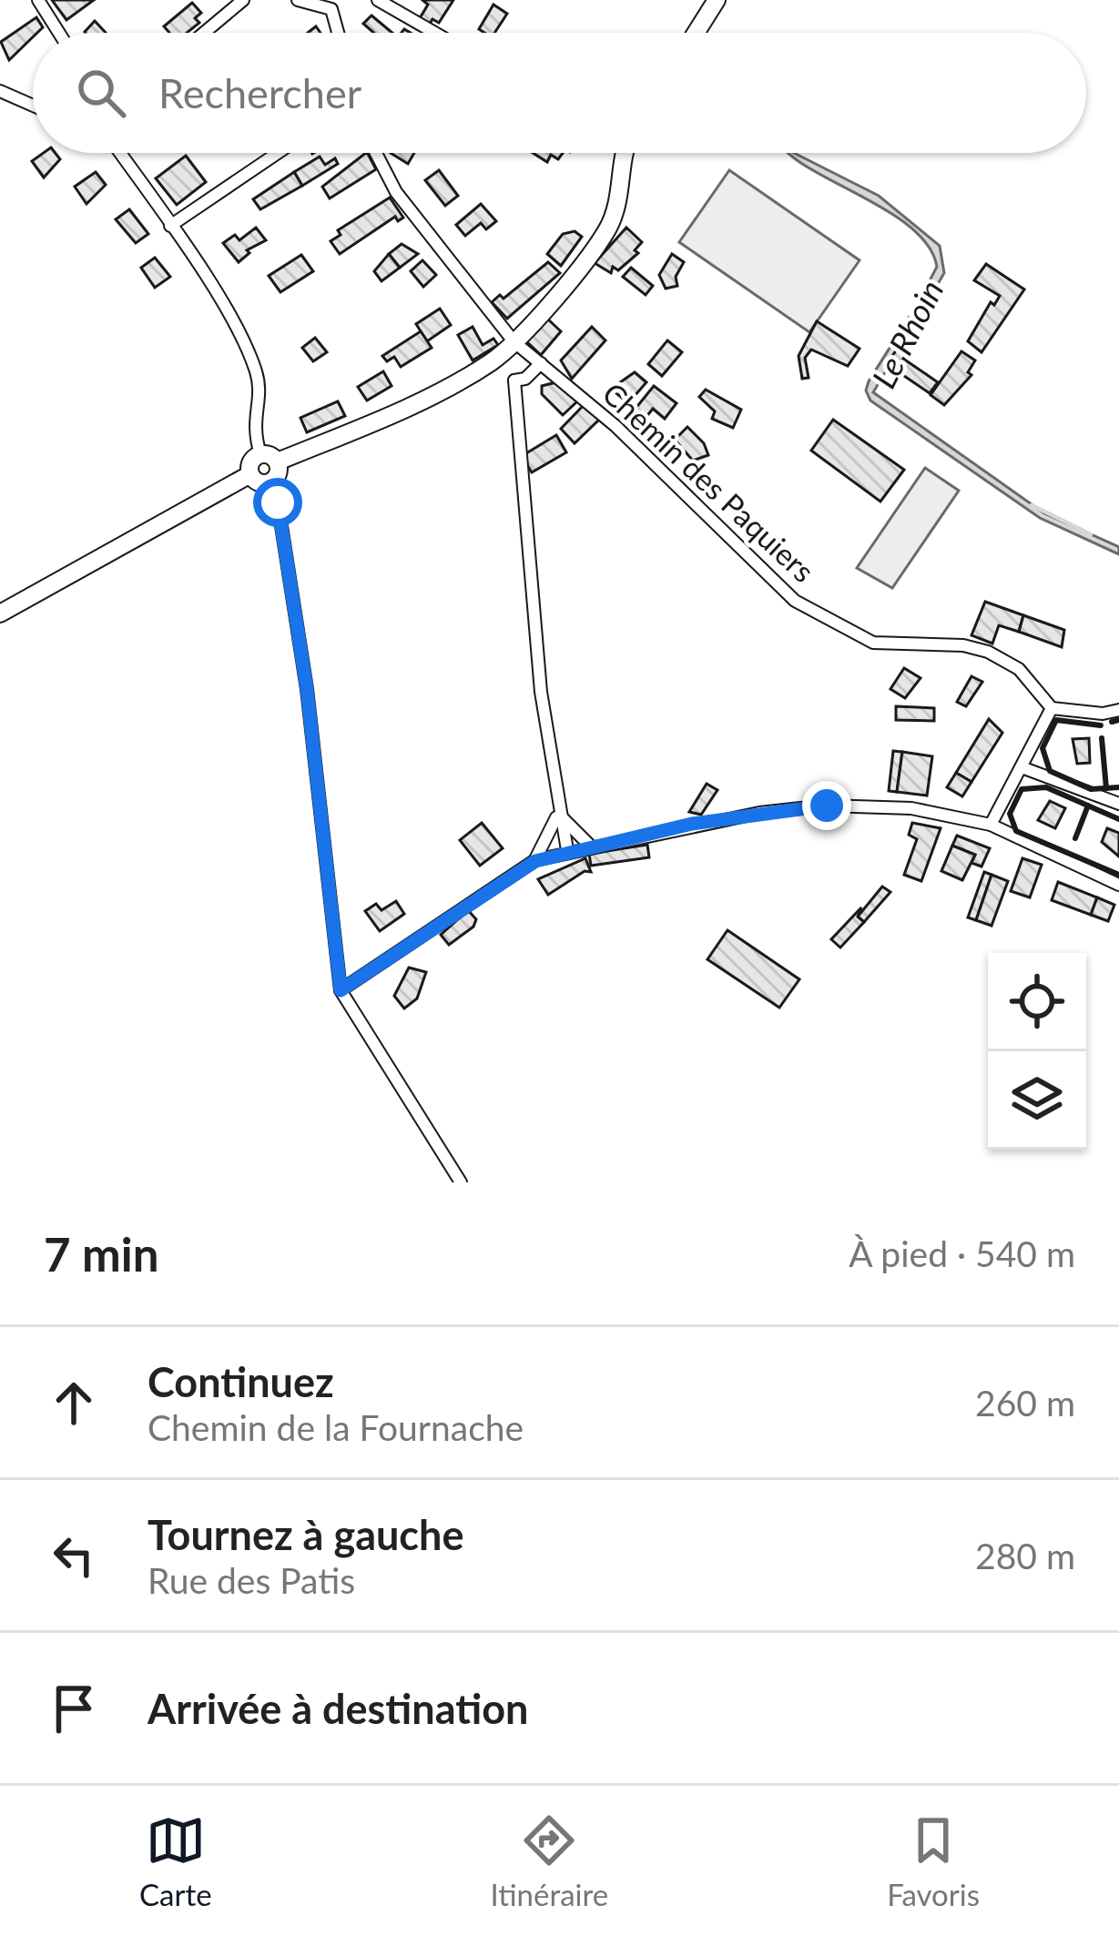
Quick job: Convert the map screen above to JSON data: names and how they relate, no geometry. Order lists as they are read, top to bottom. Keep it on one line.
{"streets":{"street":["Chemin des Paquiers"]},"water":["Le Rhoin"],"page":{"search":"Rechercher","heading":["7 min","À pied · 540 m"],"list":[["Continuez","Chemin de la Fournache","260 m"],["Tournez à gauche","Rue des Patis","280 m"],"Arrivée à destination"],"nav":["Carte","Itinéraire","Favoris"]}}
